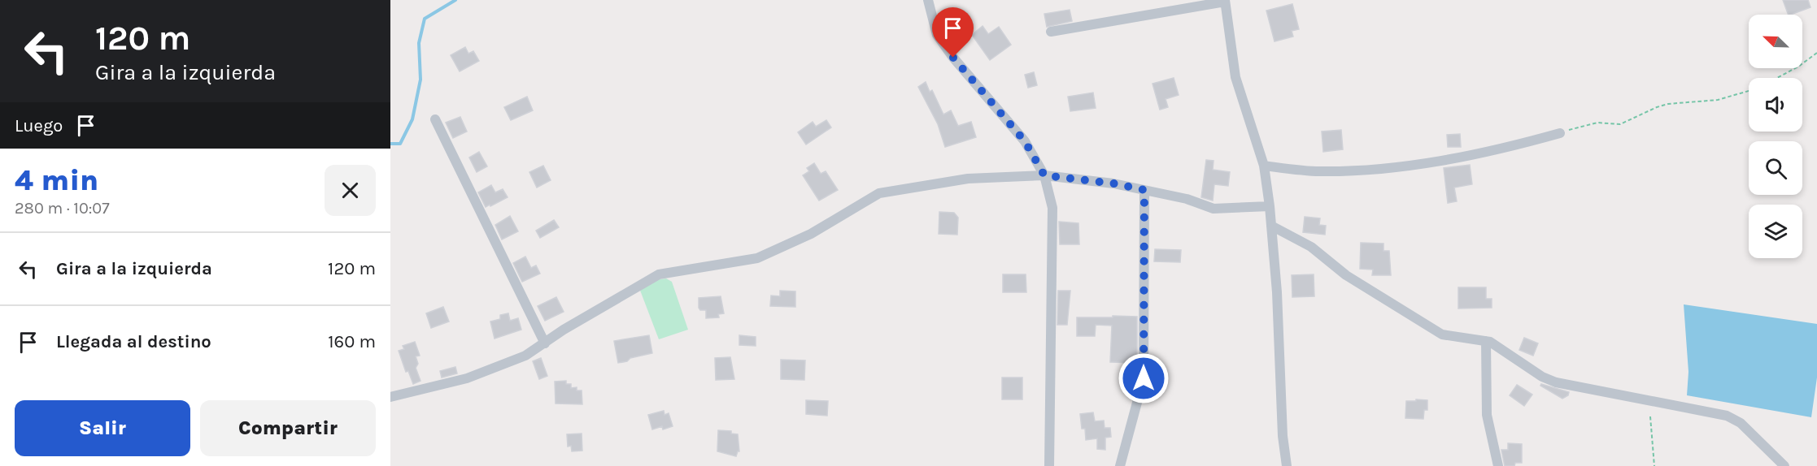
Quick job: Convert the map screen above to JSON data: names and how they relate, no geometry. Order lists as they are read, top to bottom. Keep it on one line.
{"north":"top left","page":{"turn":["120 m","Gira a la izquierda"],"then":"Luego","heading":["4 min","280 m · 10:07"],"list":[{"name":"Gira a la izquierda","value":"120 m"},{"name":"Llegada al destino","value":"160 m"}],"buttons":["Salir","Compartir"]}}
